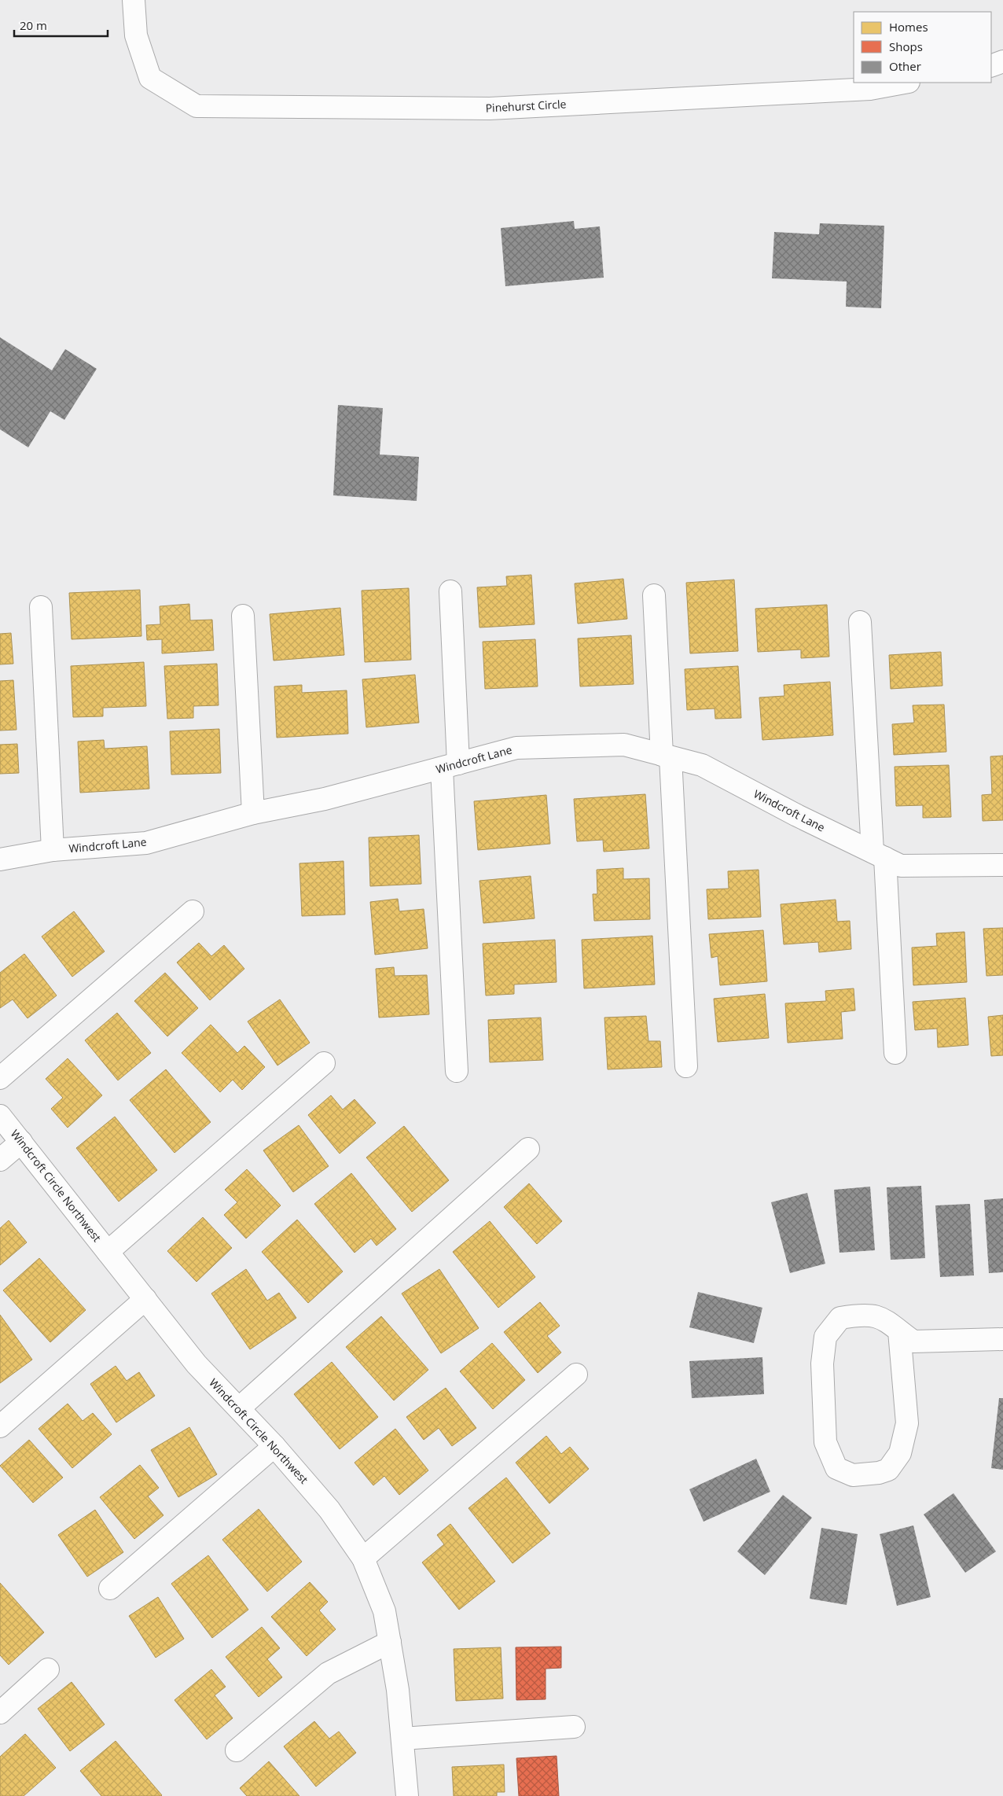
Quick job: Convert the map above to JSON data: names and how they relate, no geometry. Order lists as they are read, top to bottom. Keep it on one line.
{"streets":{"street":["Pinehurst Circle","Windcroft Lane","Windcroft Circle Northwest"]},"legend":["Homes","Shops","Other"],"scale_bar":"20 m"}
